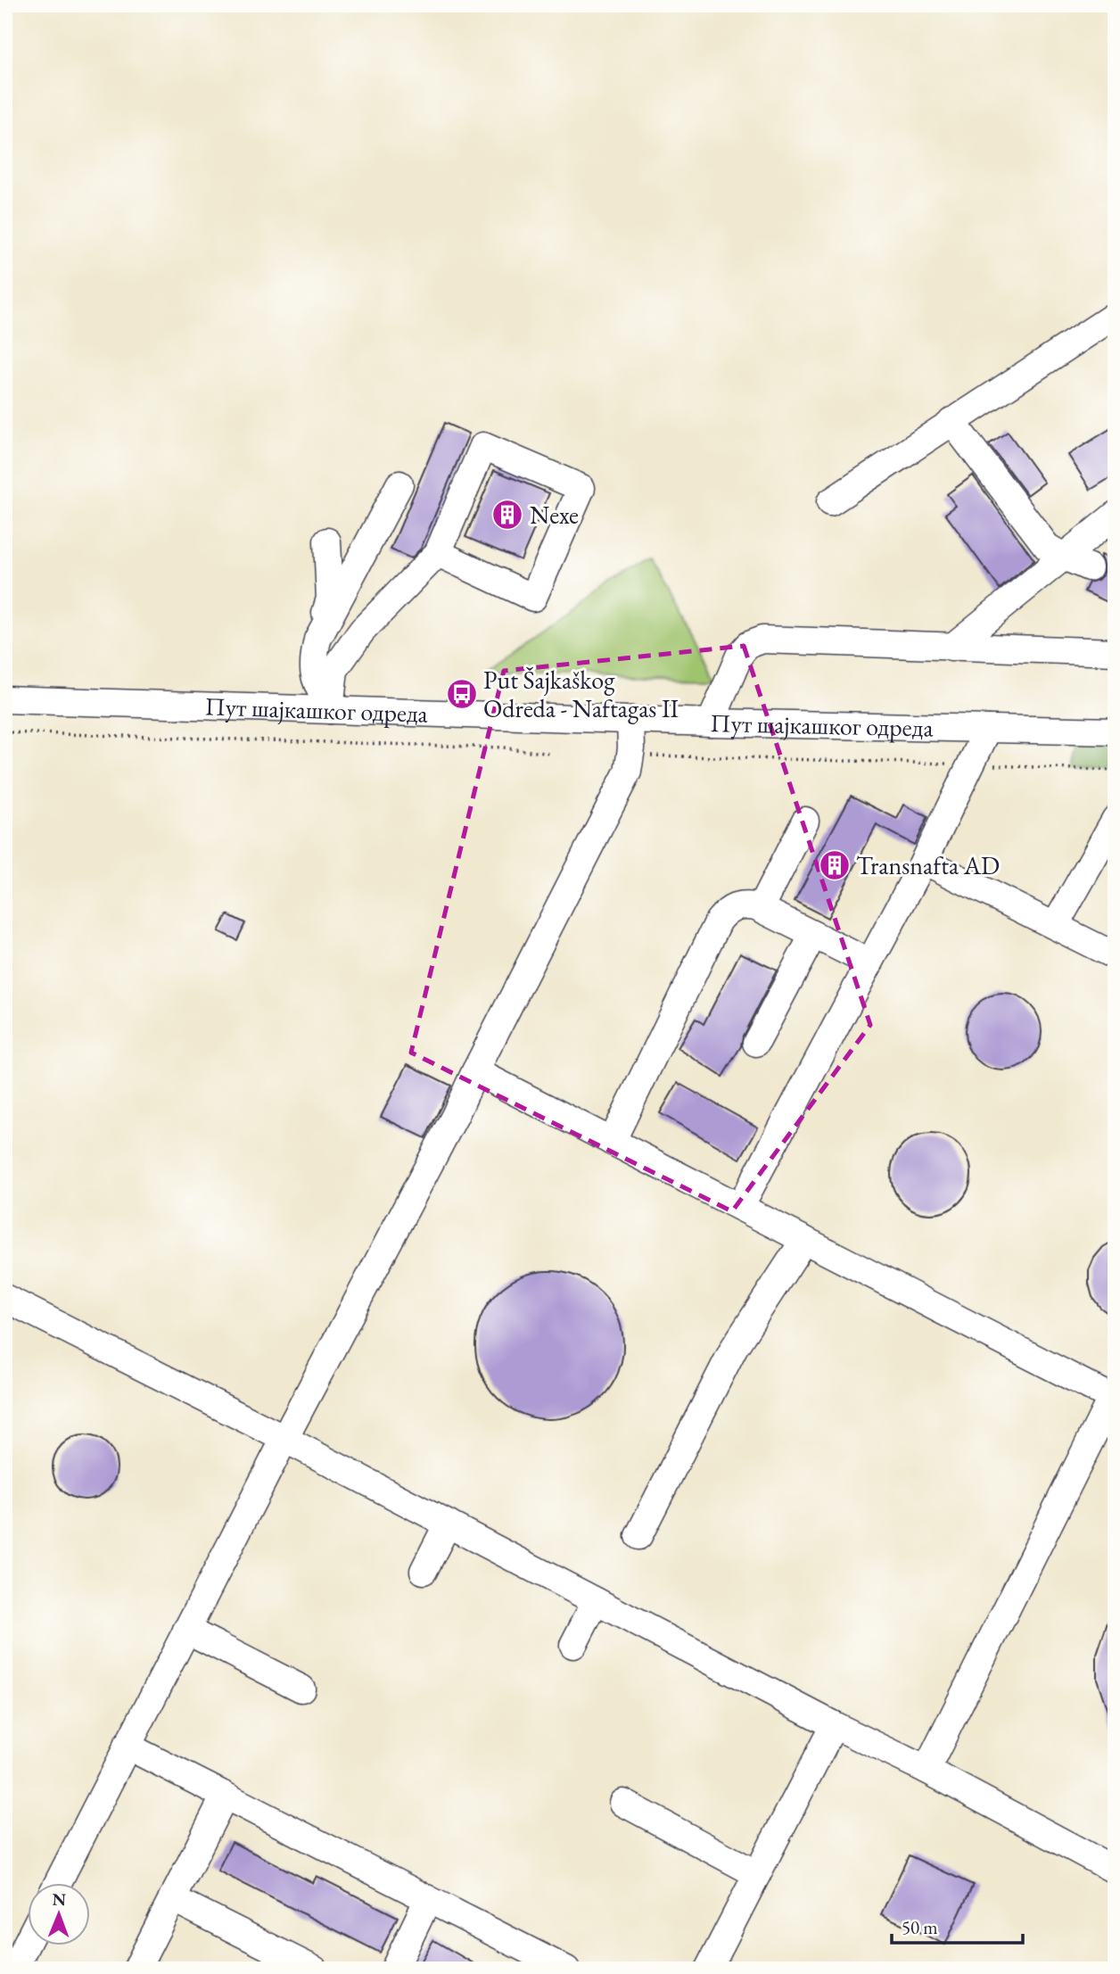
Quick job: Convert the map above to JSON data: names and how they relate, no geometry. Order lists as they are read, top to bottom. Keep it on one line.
{"streets":{"street":["Пут шајкашког одреда"]},"places":{"building":["Nexe","Transnafta AD"],"bus stop":["Put Šajkaškog Odreda - Naftagas II"]},"scale_bar":"50 m","north":"top"}
